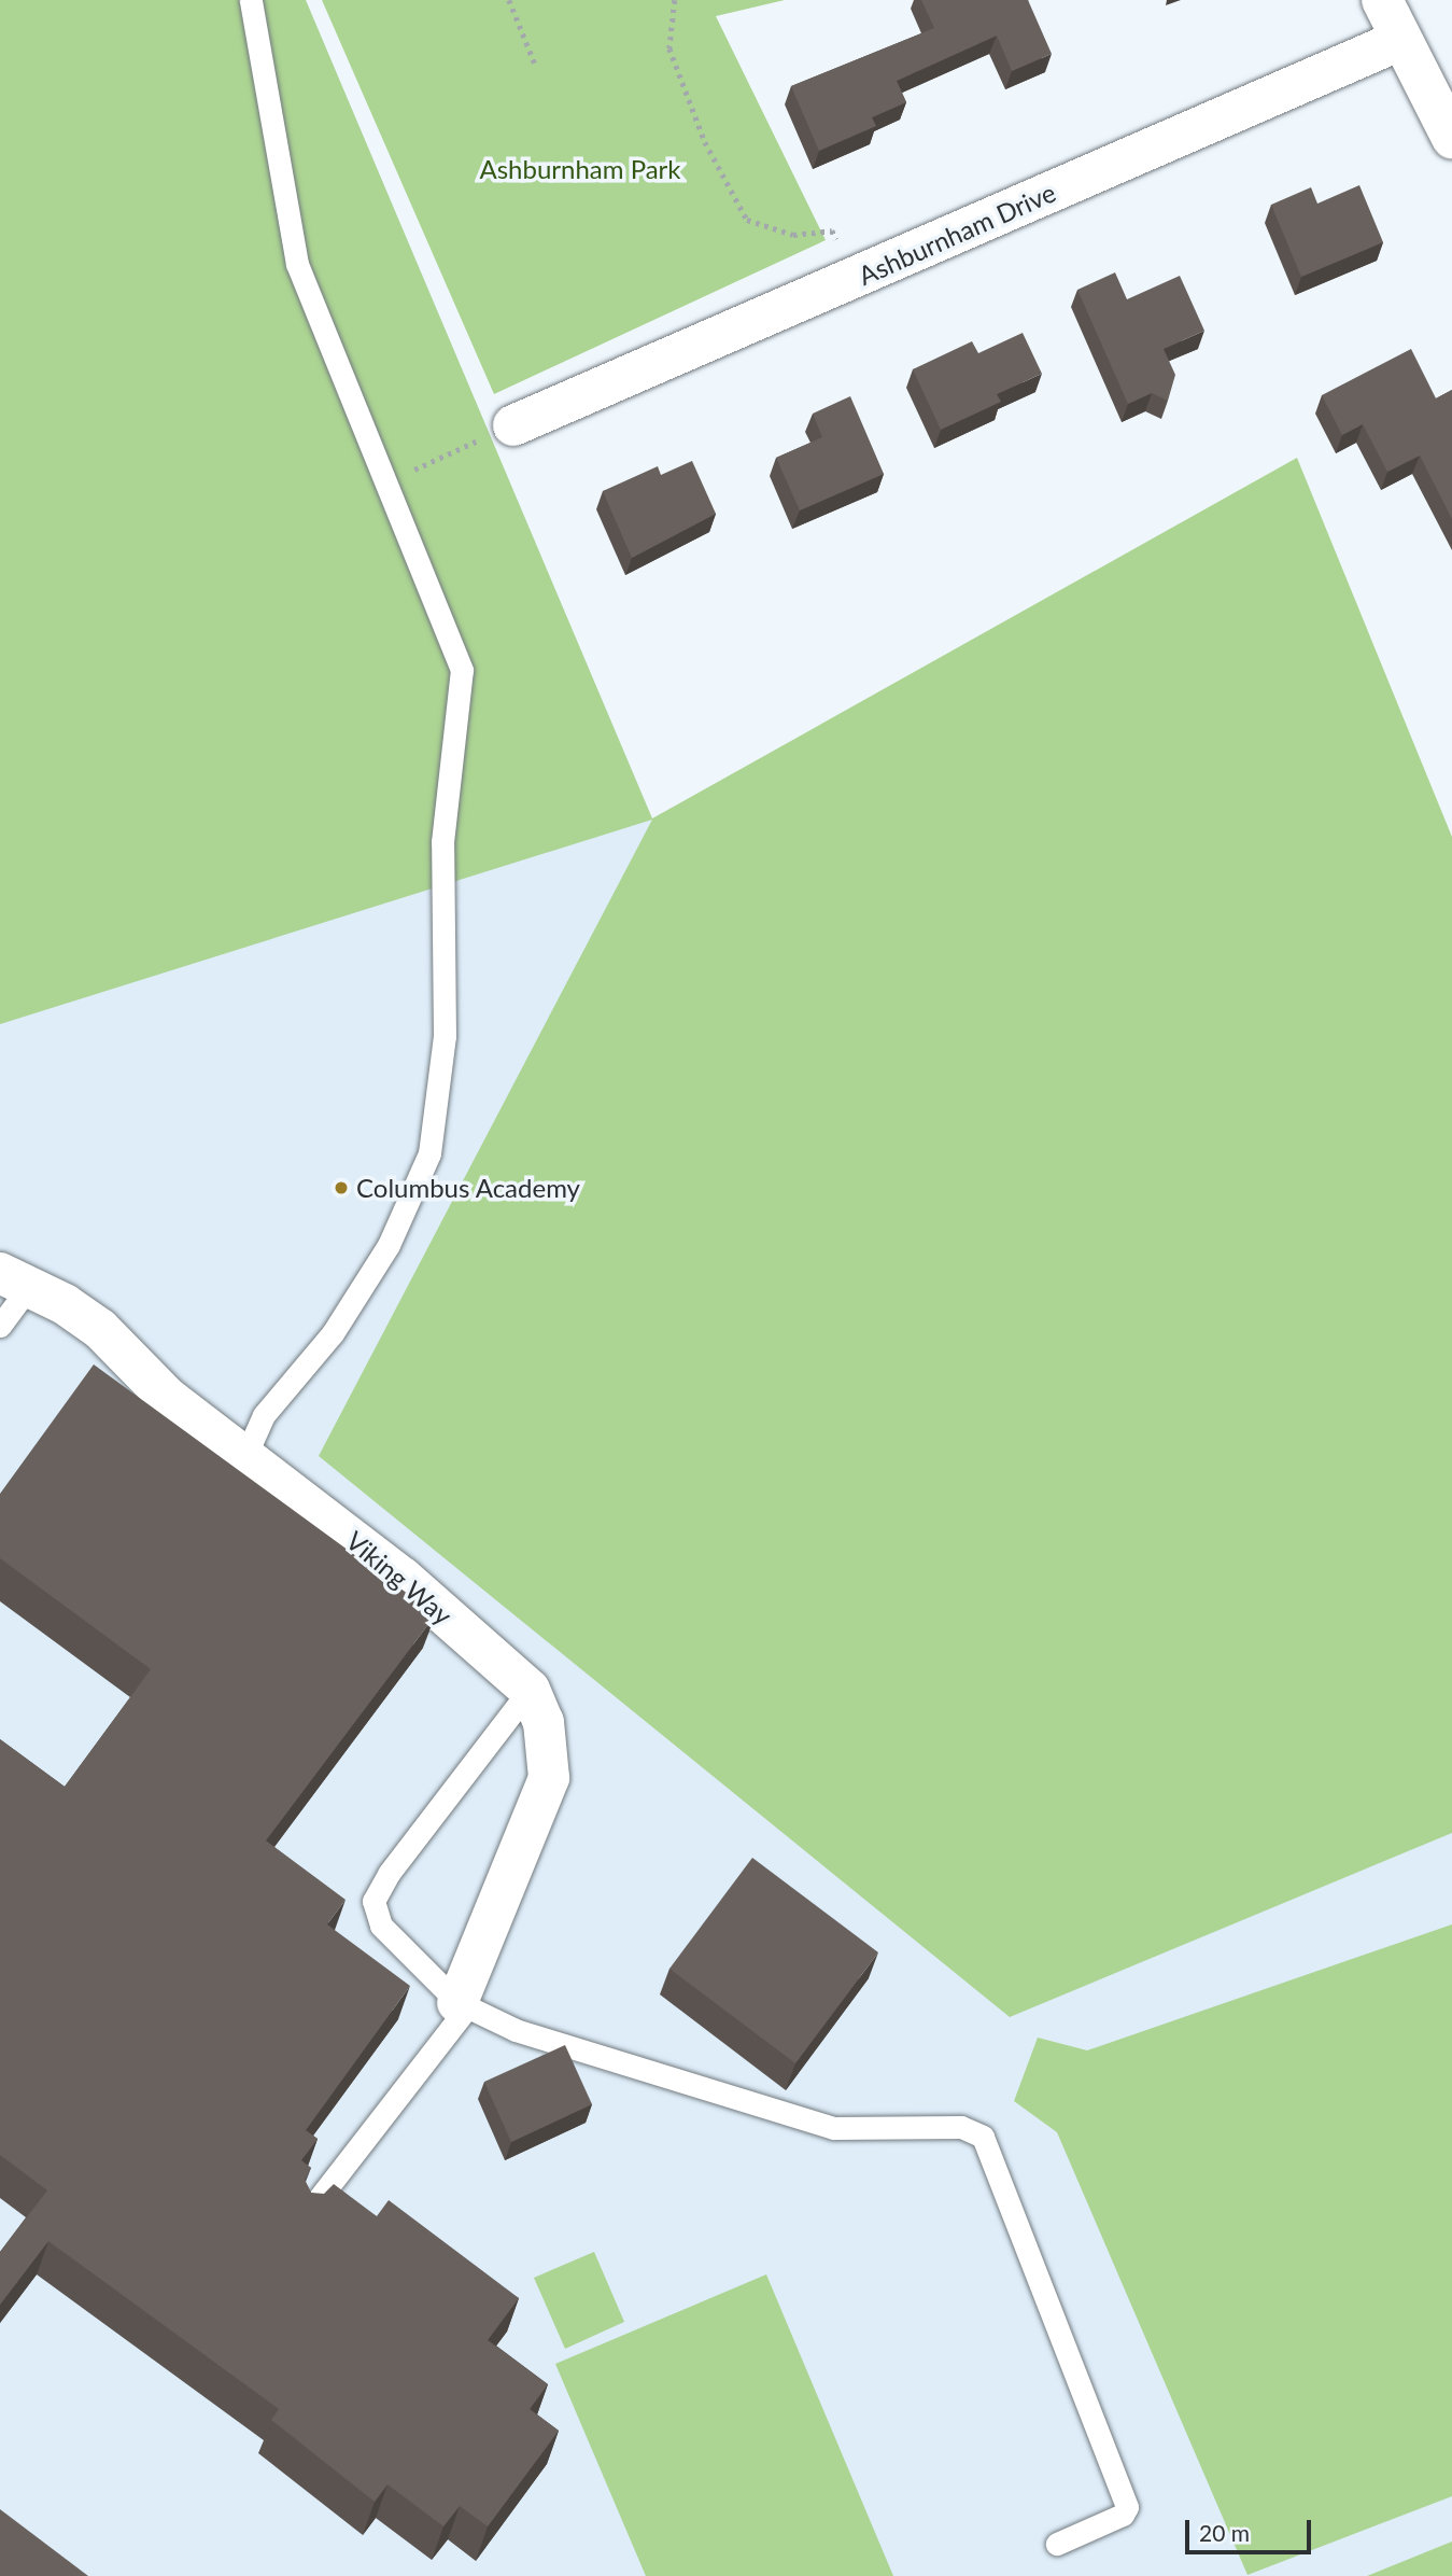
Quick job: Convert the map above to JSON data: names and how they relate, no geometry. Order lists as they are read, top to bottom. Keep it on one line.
{"streets":{"street":["Ashburnham Drive","Viking Way"]},"parks":["Ashburnham Park"],"places":["Columbus Academy"],"scale_bar":"20 m"}
